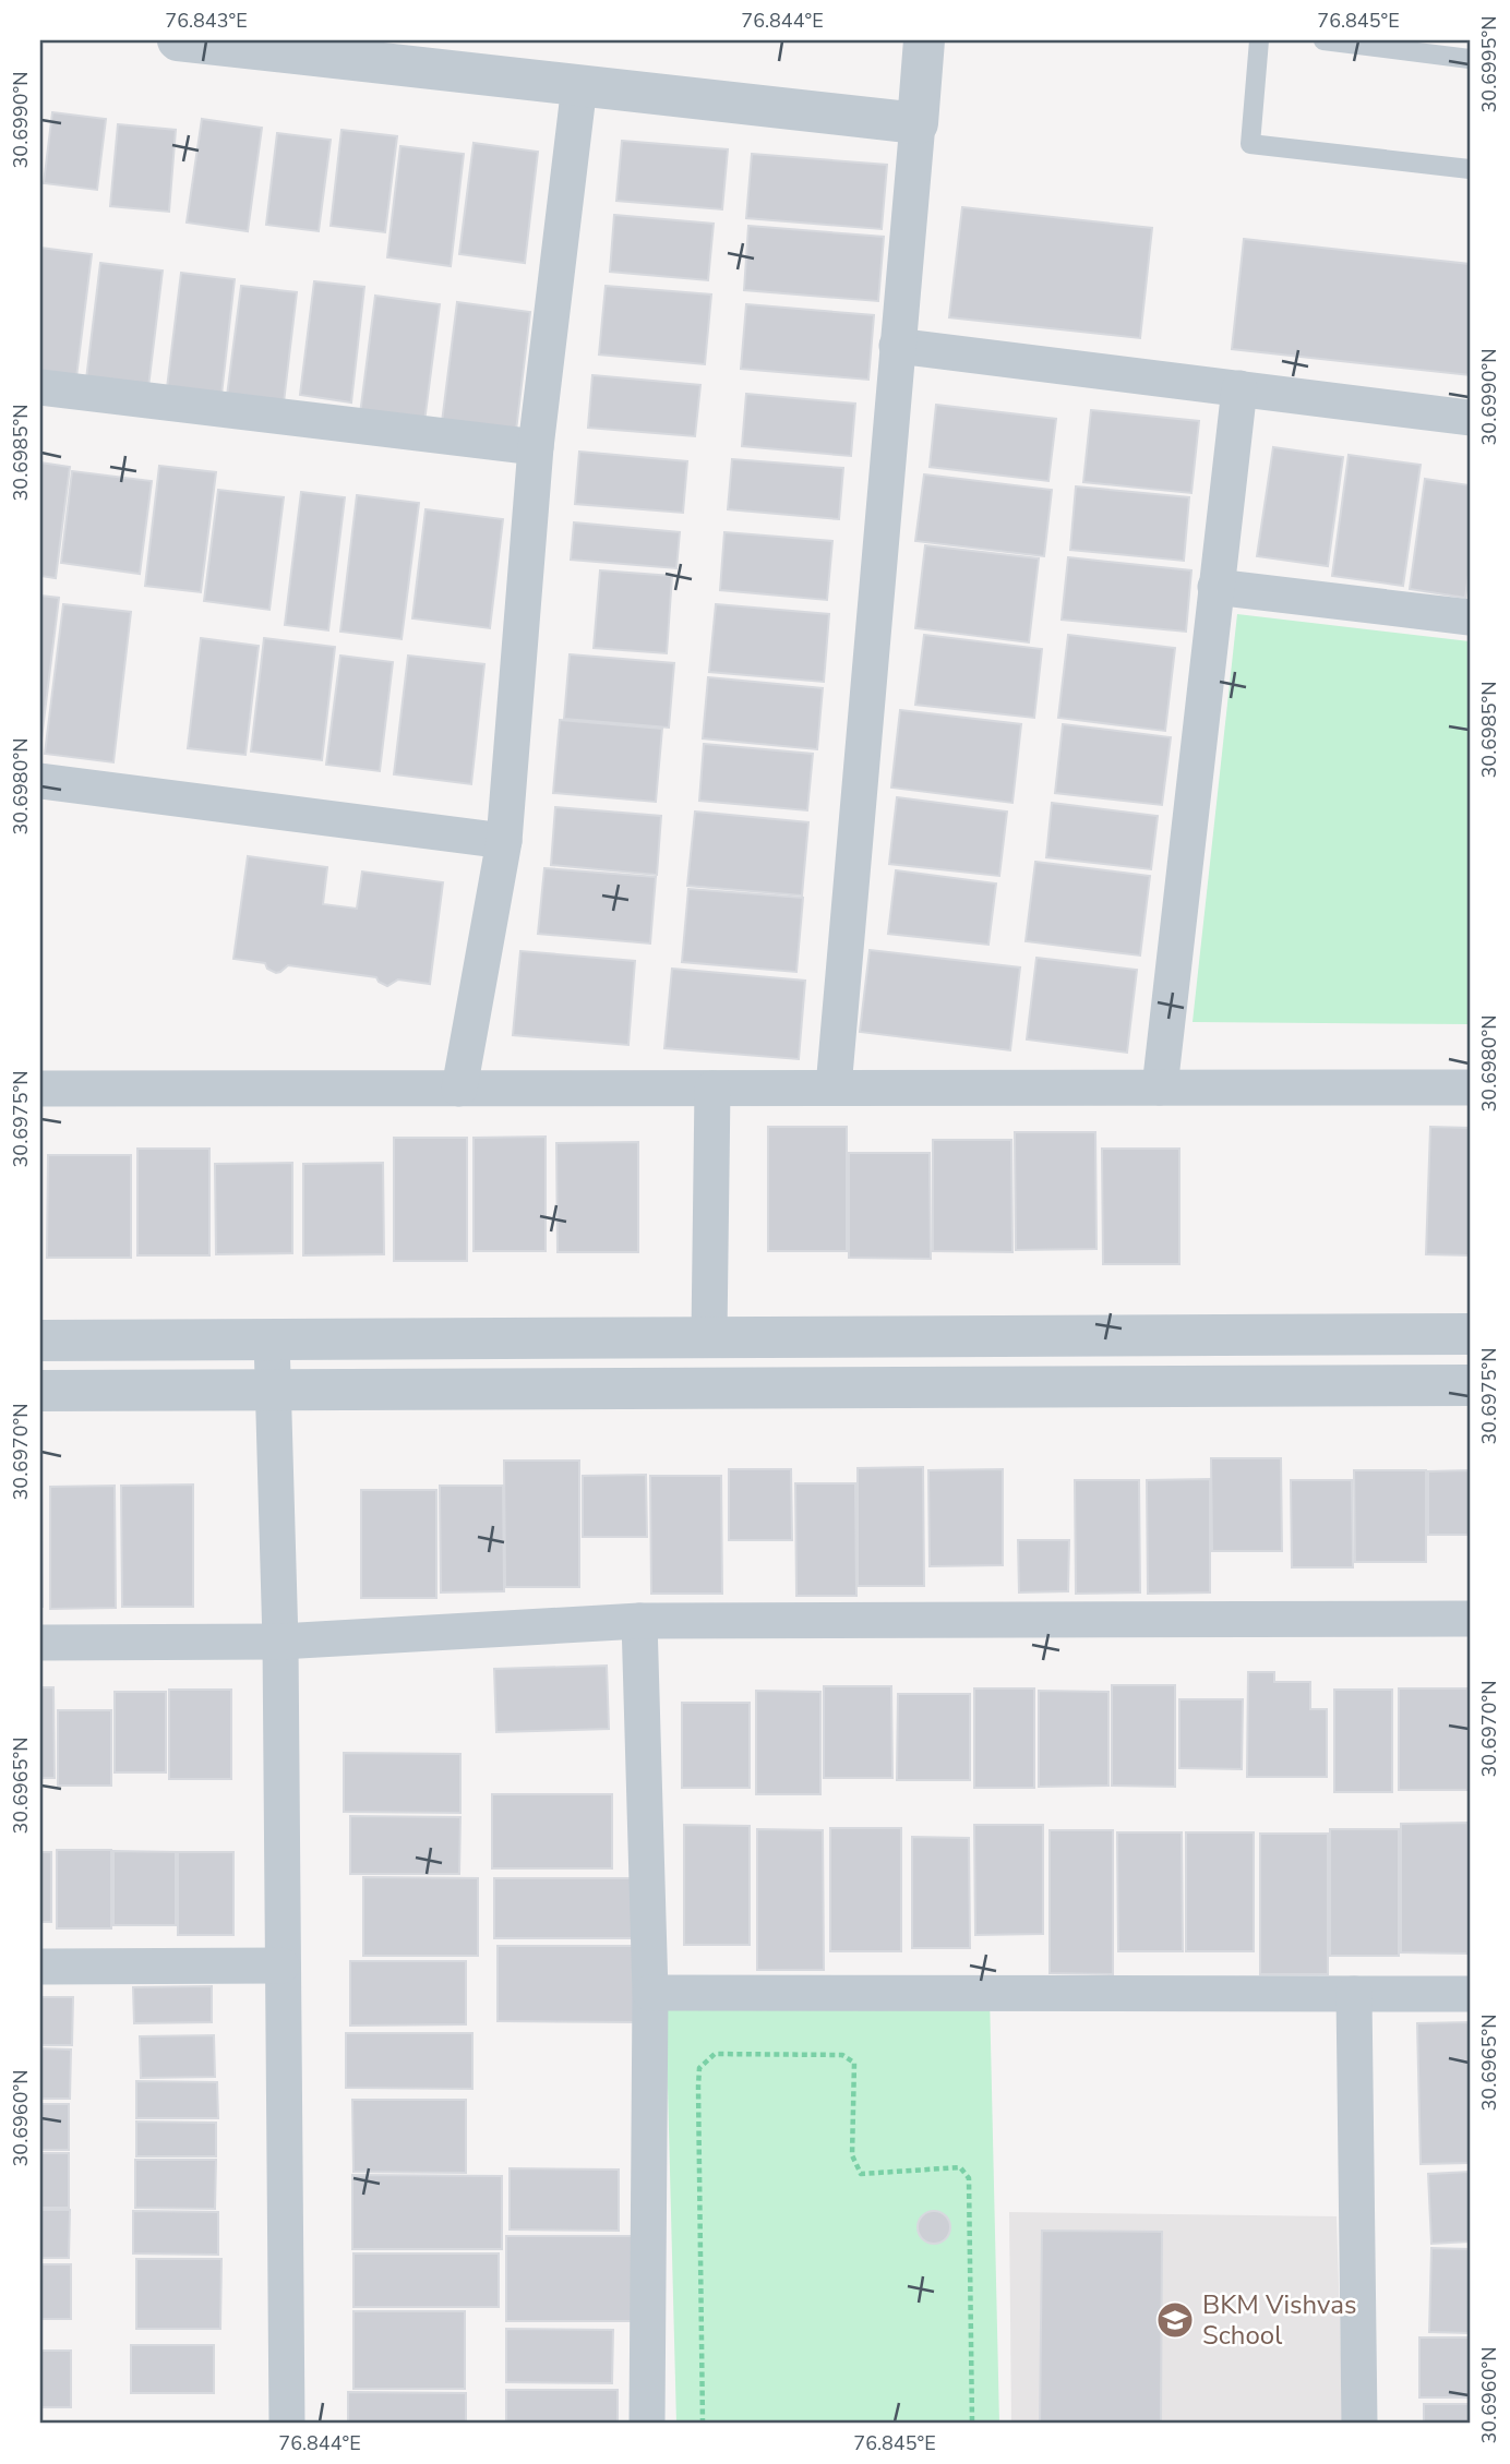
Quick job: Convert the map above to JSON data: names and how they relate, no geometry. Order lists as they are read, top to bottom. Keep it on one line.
{"places":{"school or university":["BKM Vishvas School"]},"coordinates":["76.843°E","76.844°E","76.845°E","30.6995°N","30.6990°N","30.6985°N","30.6980°N","30.6975°N","30.6970°N","30.6965°N","30.6960°N"]}
